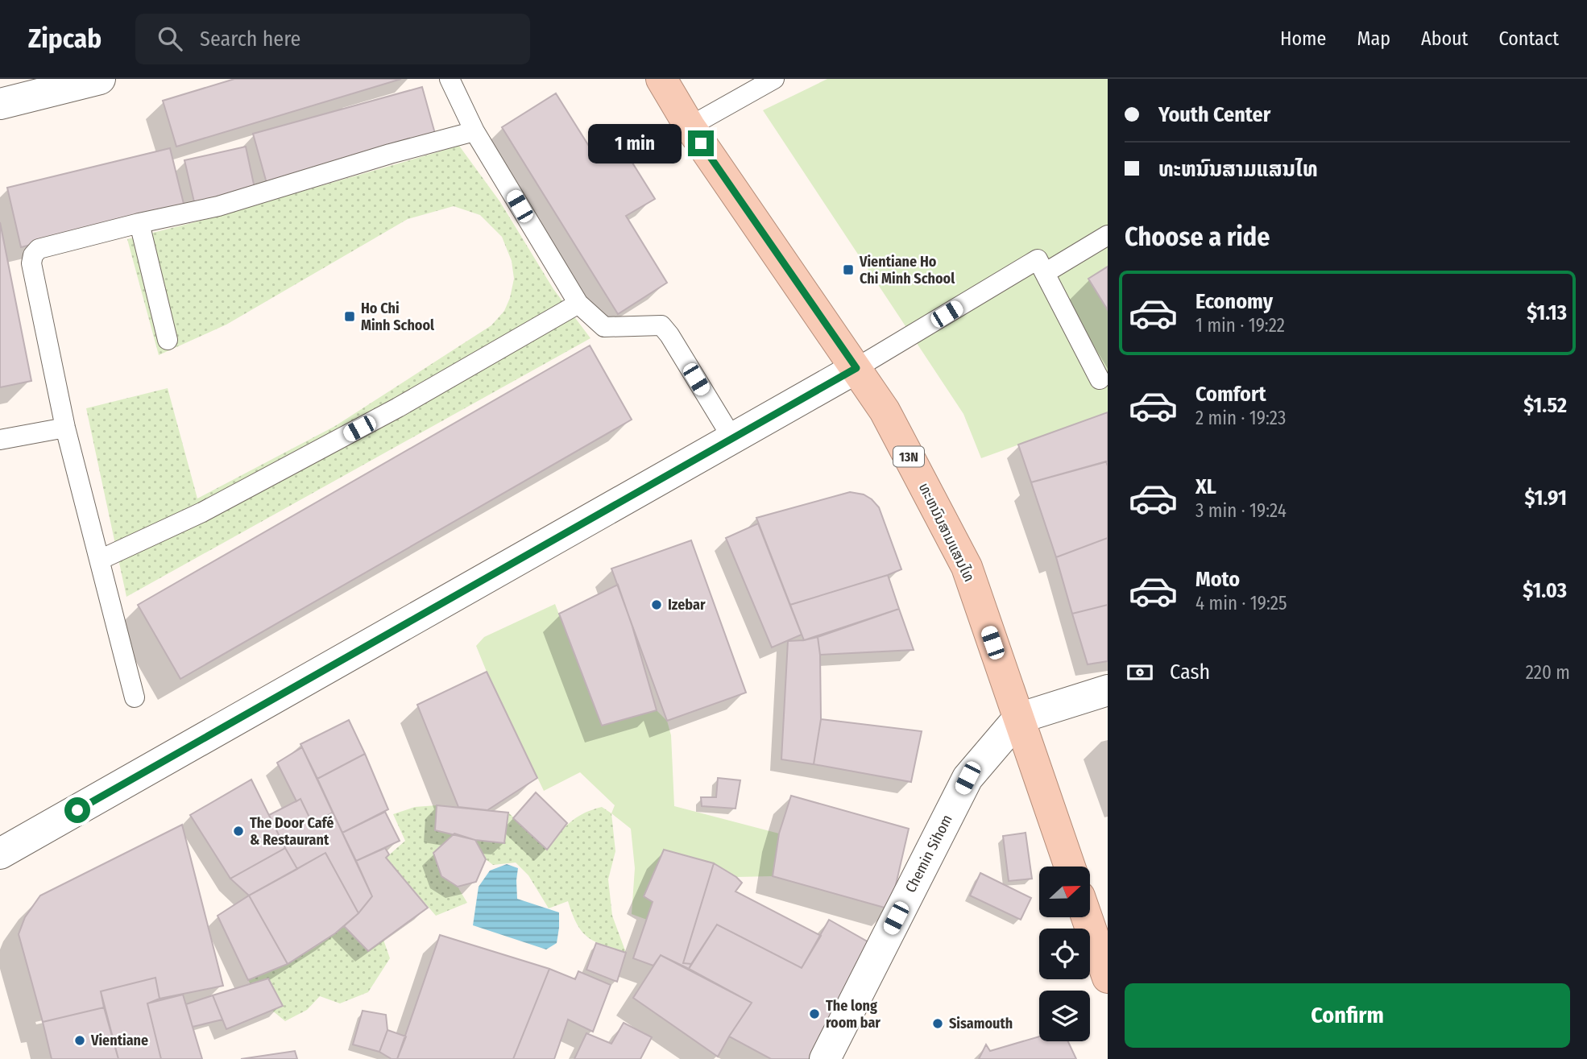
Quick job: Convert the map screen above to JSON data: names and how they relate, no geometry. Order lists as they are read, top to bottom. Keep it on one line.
{"streets":{"highway":["13N","ທະຫນົນສາມແສນໄທ"],"street":["Chemin Sihom"]},"crossings":[["ທະຫນົນສາມແສນໄທ","Chemin Sihom"]],"places":{"transit":["Vientiane Ho Chi Minh School","Ho Chi Minh School"],"other":["Izebar","The Door Café & Restaurant","The long room bar","Sisamouth","Vientiane"]},"north":"right","page":{"header":"Zipcab","search":"Search here","nav":["Home","Map","About","Contact"],"banner":["Youth Center","ທະຫນົນສາມແສນໄທ"],"bubble":"1 min","heading":"Choose a ride","list":[{"name":"Economy","note":"1 min · 19:22","value":"$1.13"},{"name":"Comfort","note":"2 min · 19:23","value":"$1.52"},{"name":"XL","note":"3 min · 19:24","value":"$1.91"},{"name":"Moto","note":"4 min · 19:25","value":"$1.03"}],"pay":["Cash","220 m"],"buttons":"Confirm"}}
